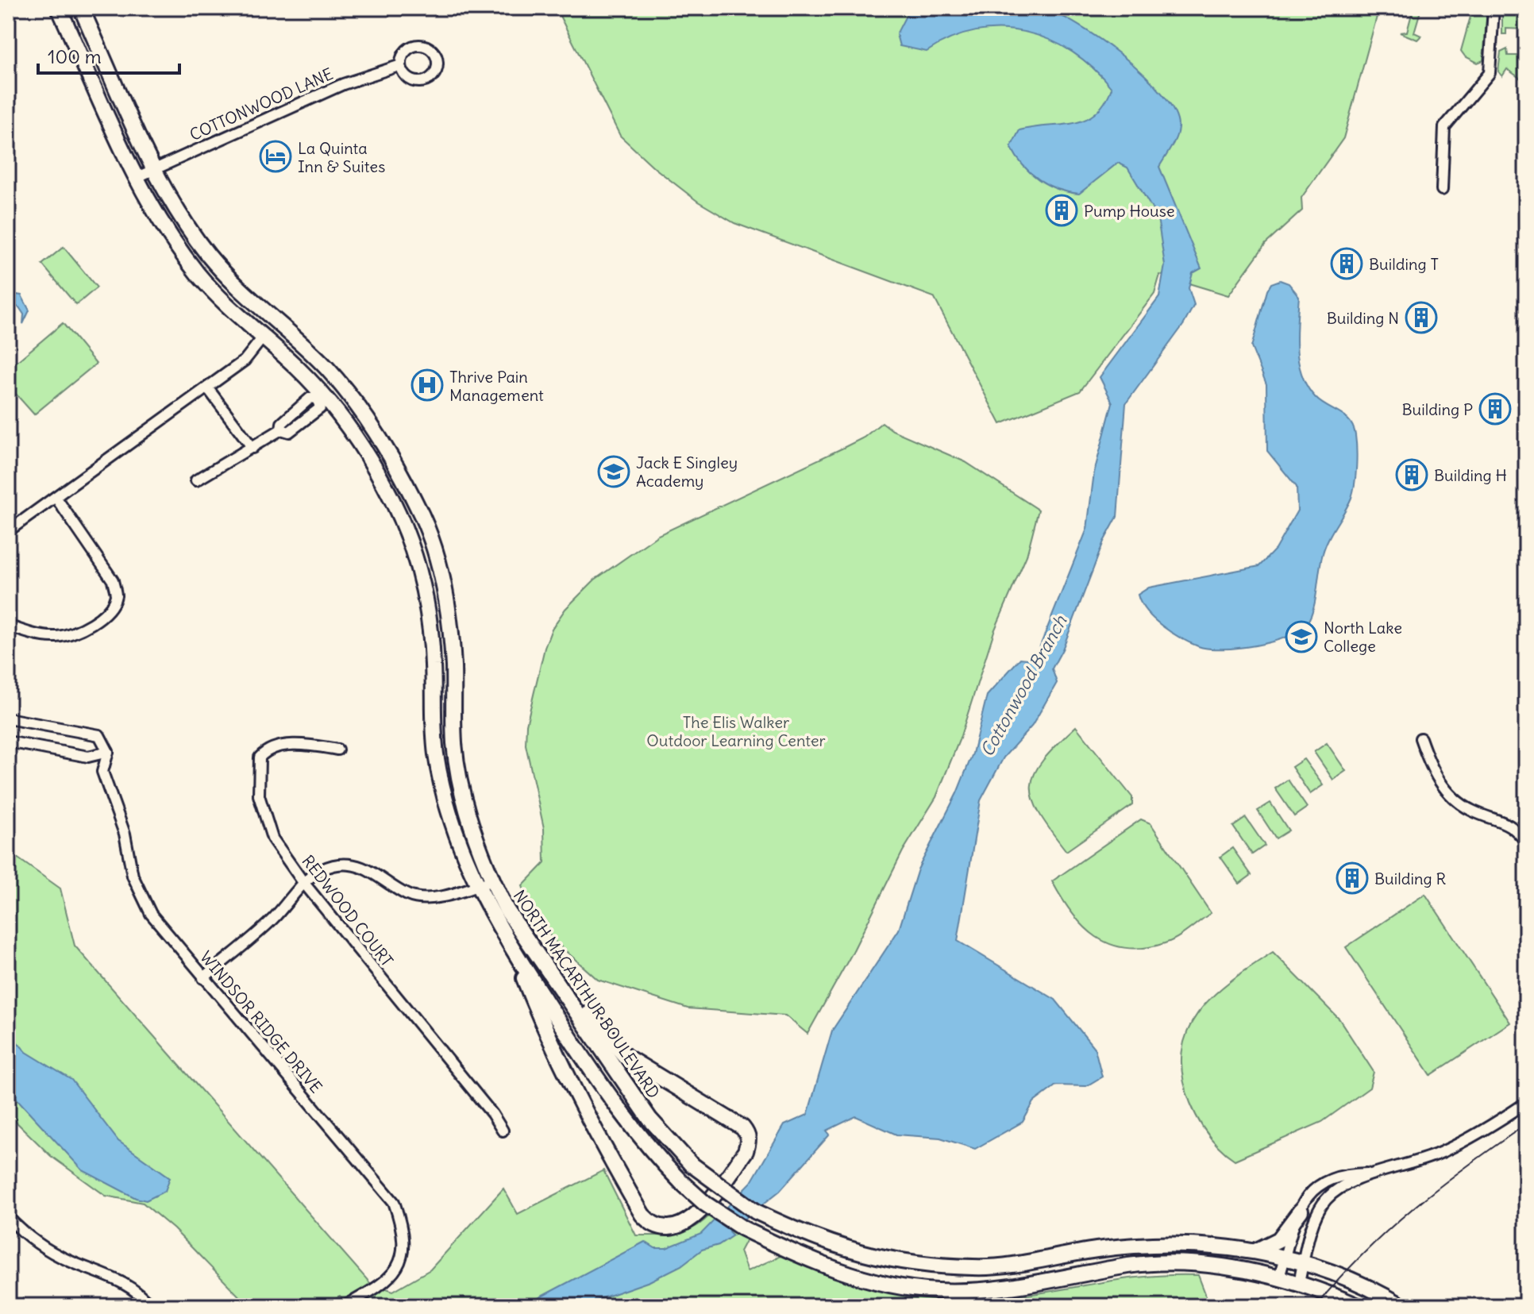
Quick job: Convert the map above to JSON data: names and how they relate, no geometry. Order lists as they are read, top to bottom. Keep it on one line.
{"streets":{"main road":["NORTH MACARTHUR BOULEVARD"],"street":["COTTONWOOD LANE","REDWOOD COURT","WINDSOR RIDGE DRIVE"]},"crossings":[["COTTONWOOD LANE","NORTH MACARTHUR BOULEVARD"]],"water":["Cottonwood Branch"],"parks":["The Elis Walker Outdoor Learning Center"],"places":{"hotel":["La Quinta Inn & Suites"],"building":["Pump House","Building T","Building N","Building P","Building H","Building R"],"hospital":["Thrive Pain Management"],"school or university":["Jack E Singley Academy","North Lake College"]},"scale_bar":"100 m"}
